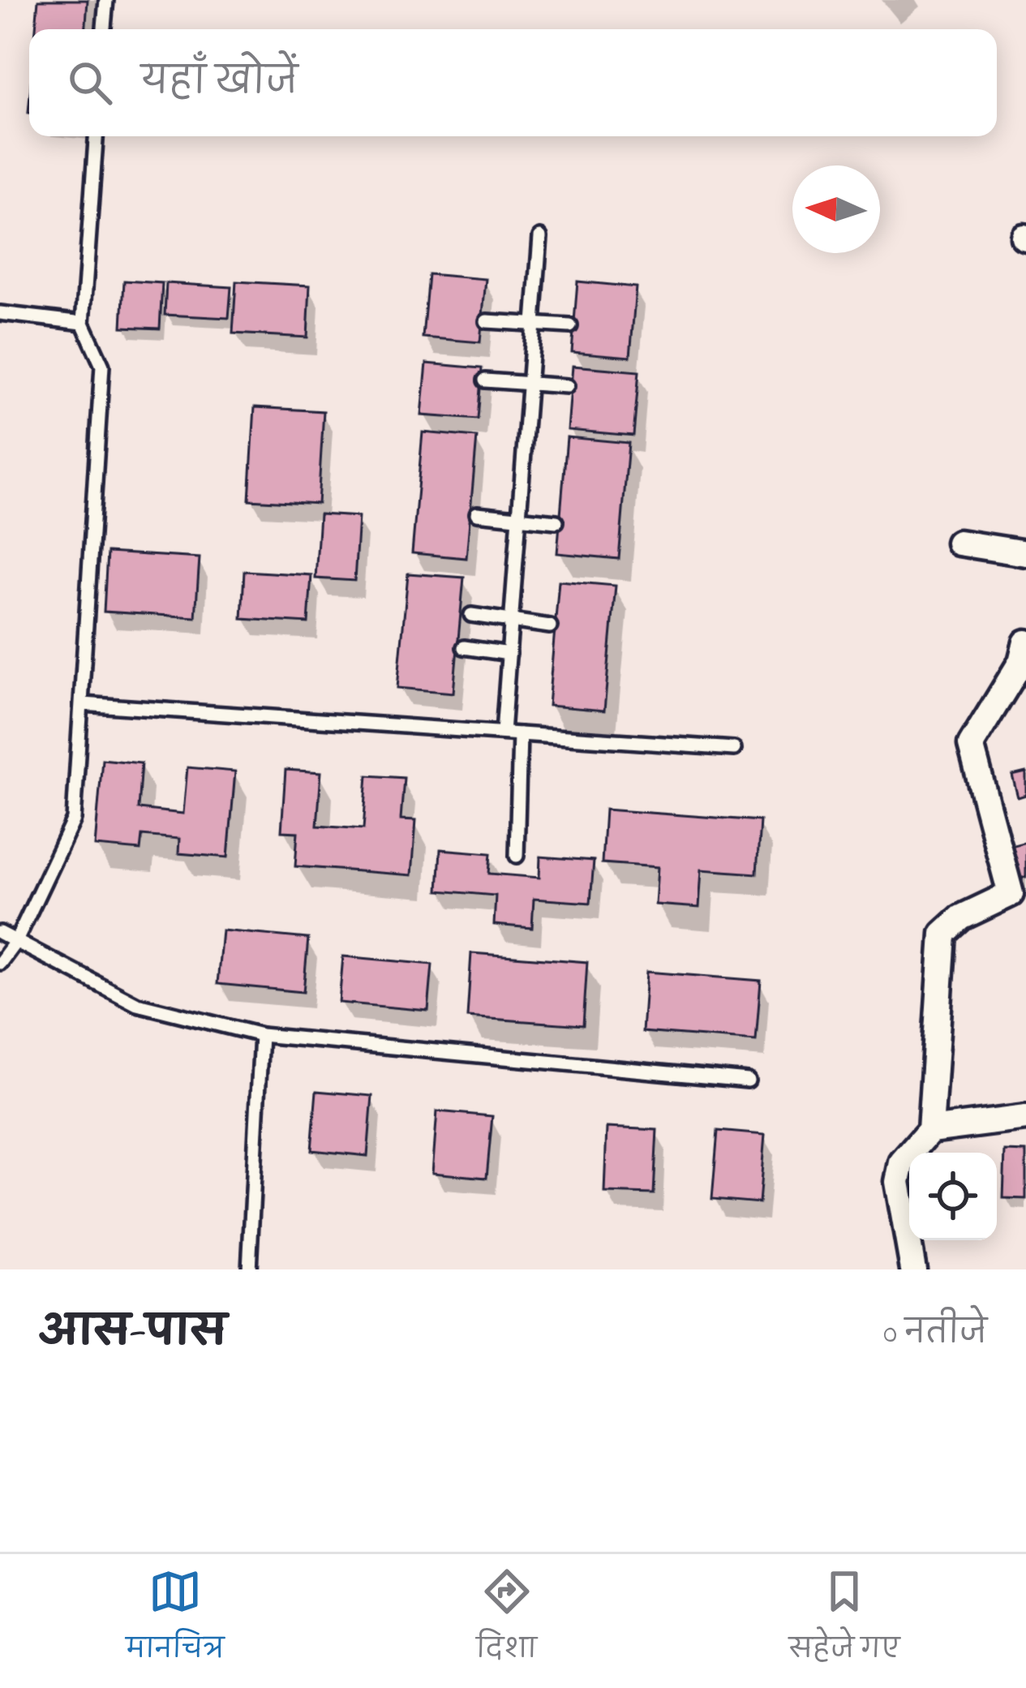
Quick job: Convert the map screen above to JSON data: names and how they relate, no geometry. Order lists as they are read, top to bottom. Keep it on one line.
{"north":"left","page":{"search":"यहाँ खोजें","heading":["आस-पास","0 नतीजे"],"nav":["मानचित्र","दिशा","सहेजे गए"]}}
